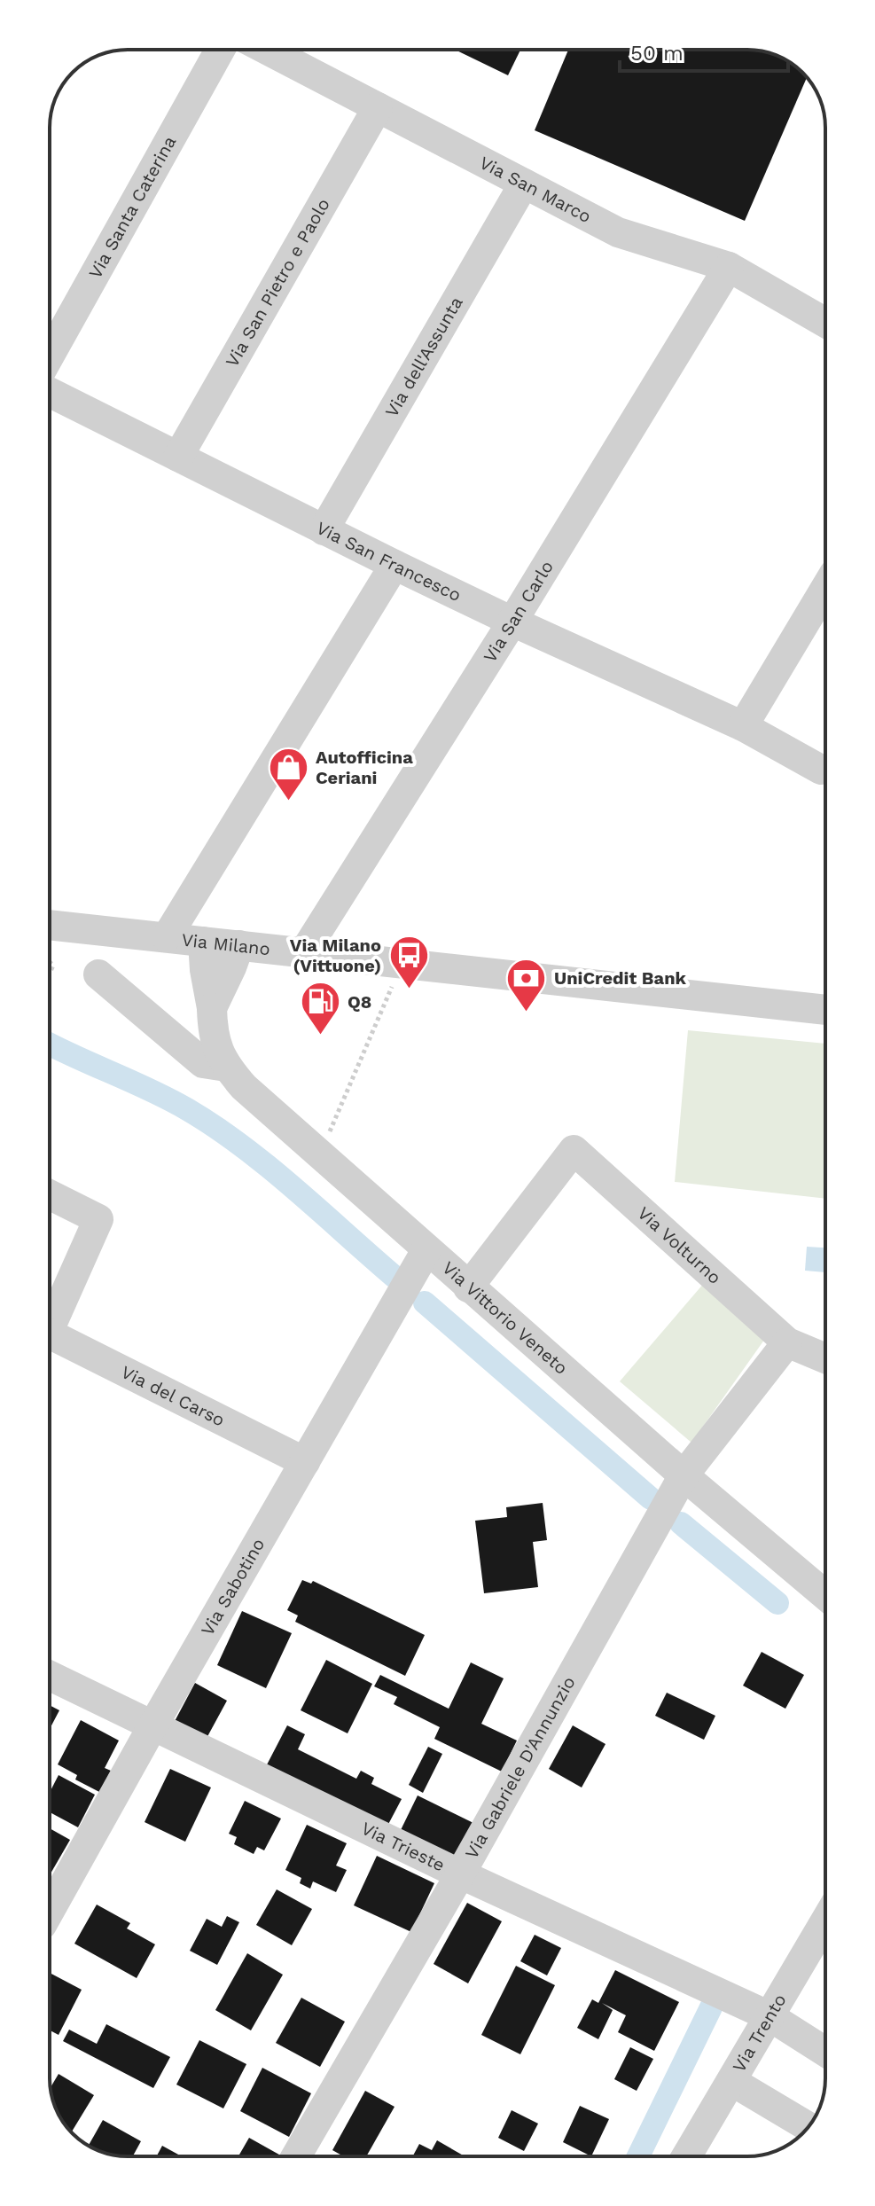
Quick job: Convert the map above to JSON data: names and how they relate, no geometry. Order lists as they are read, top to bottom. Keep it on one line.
{"streets":{"street":["Via San Marco","Via Santa Caterina","Via San Pietro e Paolo","Via dell'Assunta","Via San Francesco","Via San Carlo","Via Milano","Via Volturno","Via Vittorio Veneto","Via del Carso","Via Sabotino","Via Gabriele D'Annunzio","Via Trieste","Via Trento"]},"crossings":[["Via San Marco","Via San Pietro e Paolo"],["Via San Marco","Via dell'Assunta"],["Via San Marco","Via San Carlo"],["Via San Pietro e Paolo","Via San Francesco"],["Via dell'Assunta","Via San Francesco"],["Via San Francesco","Via San Carlo"],["Via San Carlo","Via Milano"],["Via Milano","Via Vittorio Veneto"],["Via Volturno","Via Vittorio Veneto"],["Via Vittorio Veneto","Via Sabotino"],["Via Vittorio Veneto","Via Gabriele D'Annunzio"],["Via del Carso","Via Sabotino"],["Via Sabotino","Via Trieste"],["Via Gabriele D'Annunzio","Via Trieste"],["Via Trieste","Via Trento"]],"places":{"shop":["Autofficina Ceriani"],"bus stop":["Via Milano (Vittuone)"],"bank":["UniCredit Bank"],"fuel station":["Q8"]},"scale_bar":"50 m"}
